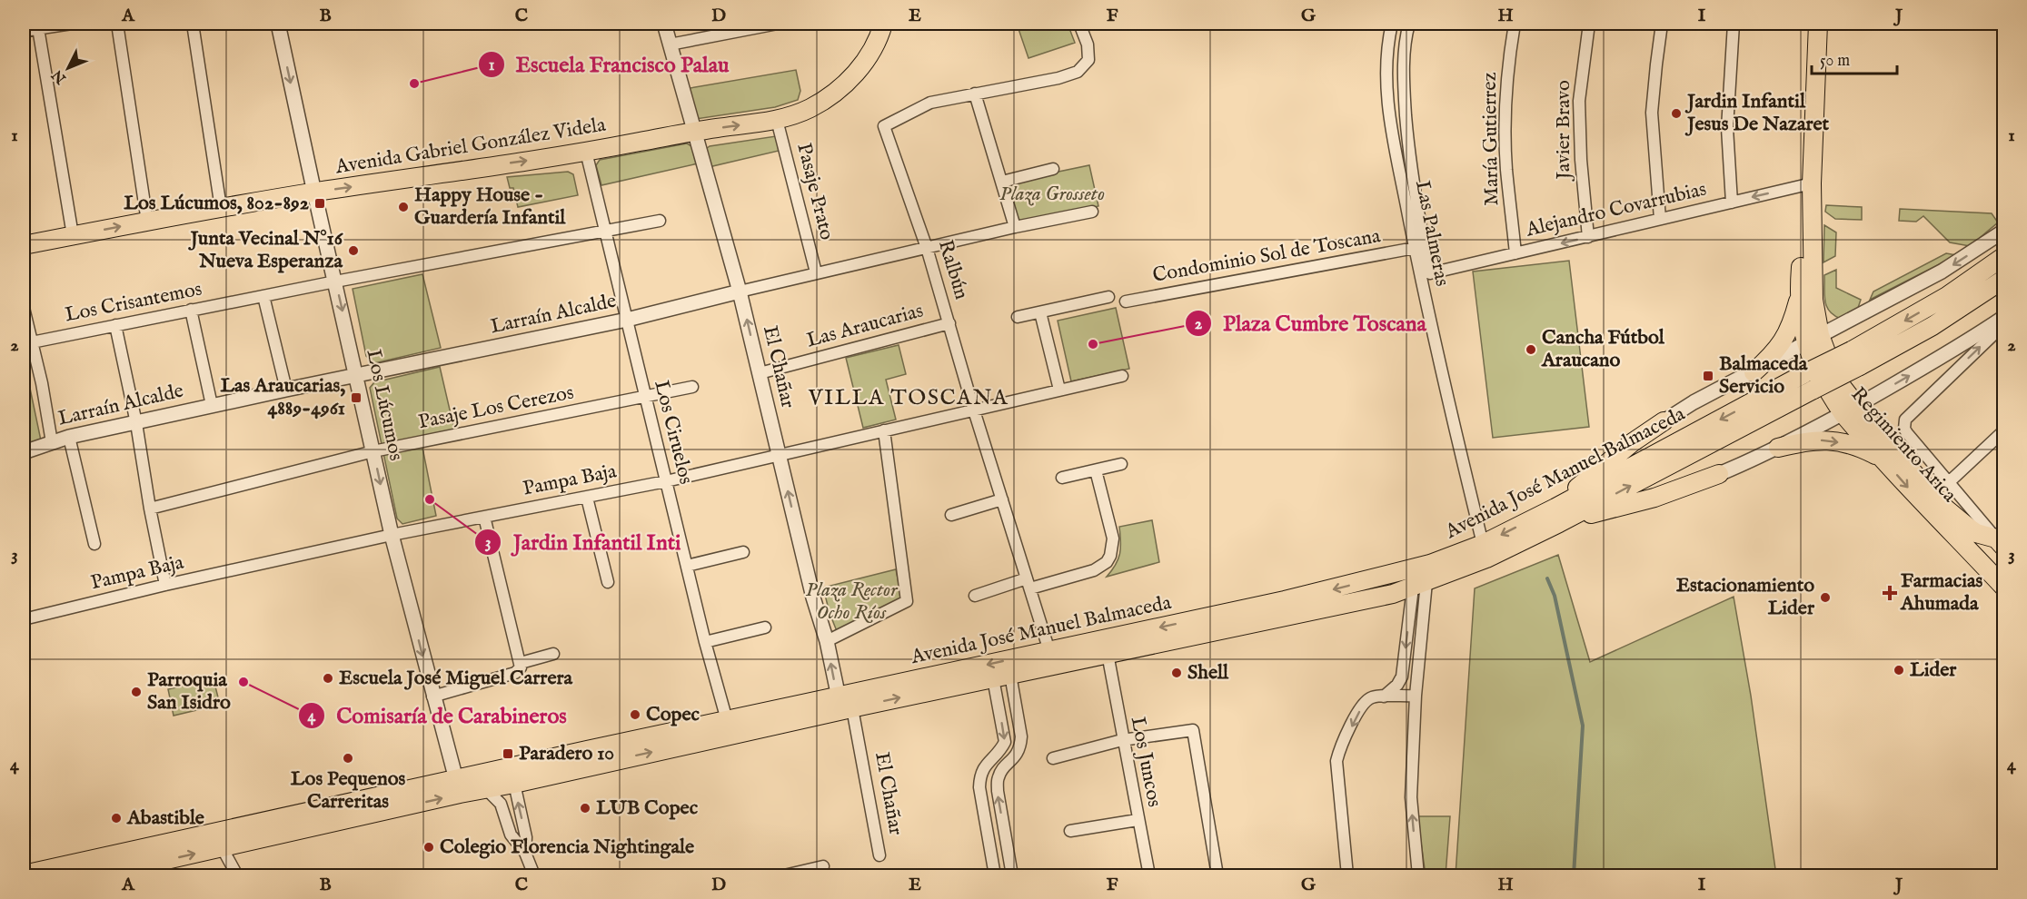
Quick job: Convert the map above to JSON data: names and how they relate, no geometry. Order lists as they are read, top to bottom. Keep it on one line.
{"streets":{"main road":["Avenida Gabriel González Videla","Regimiento Arica","Avenida José Manuel Balmaceda"],"street":["Javier Bravo","María Gutierrez","Pasaje Prato","Alejandro Covarrubias","Las Palmeras","Condominio Sol de Toscana","Ralbún","Los Crisantemos","Larraín Alcalde","Las Araucarias","El Chañar","Los Lúcumos","Pasaje Los Cerezos","Los Ciruelos","Pampa Baja","Los Juncos"]},"crossings":[["Javier Bravo","Alejandro Covarrubias"],["María Gutierrez","Alejandro Covarrubias"],["Avenida Gabriel González Videla","Pasaje Prato"],["Avenida Gabriel González Videla","El Chañar"],["Avenida Gabriel González Videla","Los Lúcumos"],["Avenida Gabriel González Videla","Los Ciruelos"],["Pasaje Prato","Larraín Alcalde"],["Alejandro Covarrubias","Las Palmeras"],["Alejandro Covarrubias","Regimiento Arica"],["Las Palmeras","Condominio Sol de Toscana"],["Las Palmeras","Avenida José Manuel Balmaceda"],["Ralbún","Larraín Alcalde"],["Ralbún","Las Araucarias"],["Ralbún","Avenida José Manuel Balmaceda"],["Ralbún","Pampa Baja"],["Los Crisantemos","Los Lúcumos"],["Los Crisantemos","Los Ciruelos"],["Larraín Alcalde","El Chañar"],["Larraín Alcalde","Los Lúcumos"],["Larraín Alcalde","Los Ciruelos"],["Las Araucarias","El Chañar"],["El Chañar","Avenida José Manuel Balmaceda"],["El Chañar","Pampa Baja"],["Los Lúcumos","Pasaje Los Cerezos"],["Los Lúcumos","Avenida José Manuel Balmaceda"],["Los Lúcumos","Pampa Baja"],["Pasaje Los Cerezos","Los Ciruelos"],["Los Ciruelos","Avenida José Manuel Balmaceda"],["Los Ciruelos","Pampa Baja"],["Avenida José Manuel Balmaceda","Los Juncos"]],"one_way":["Avenida Gabriel González Videla","Alejandro Covarrubias","El Chañar"],"districts":["VILLA TOSCANA"],"parks":["Plaza Grosseto","Plaza Rector Ocho Ríos"],"places":{"other":["Escuela Francisco Palau","Jardin Infantil Jesus De Nazaret","Happy House - Guardería Infantil","Junta Vecinal N°16 Nueva Esperanza","Plaza Cumbre Toscana","Cancha Fútbol Araucano","Jardin Infantil Inti","Estacionamiento Lider","Lider","Shell","Escuela José Miguel Carrera","Comisaría de Carabineros","Parroquia San Isidro","Copec","Los Pequenos Carreritas","LUB Copec","Abastible","Colegio Florencia Nightingale"],"transit":["Los Lúcumos, 802-892","Balmaceda Servicio","Las Araucarias, 4889-4961","Paradero 10"],"health":["Farmacias Ahumada"]},"scale_bar":"50 m","north":"bottom left","grid":{"columns":["A","B","C","D","E","F","G","H","I","J"],"rows":["1","2","3","4"]}}
